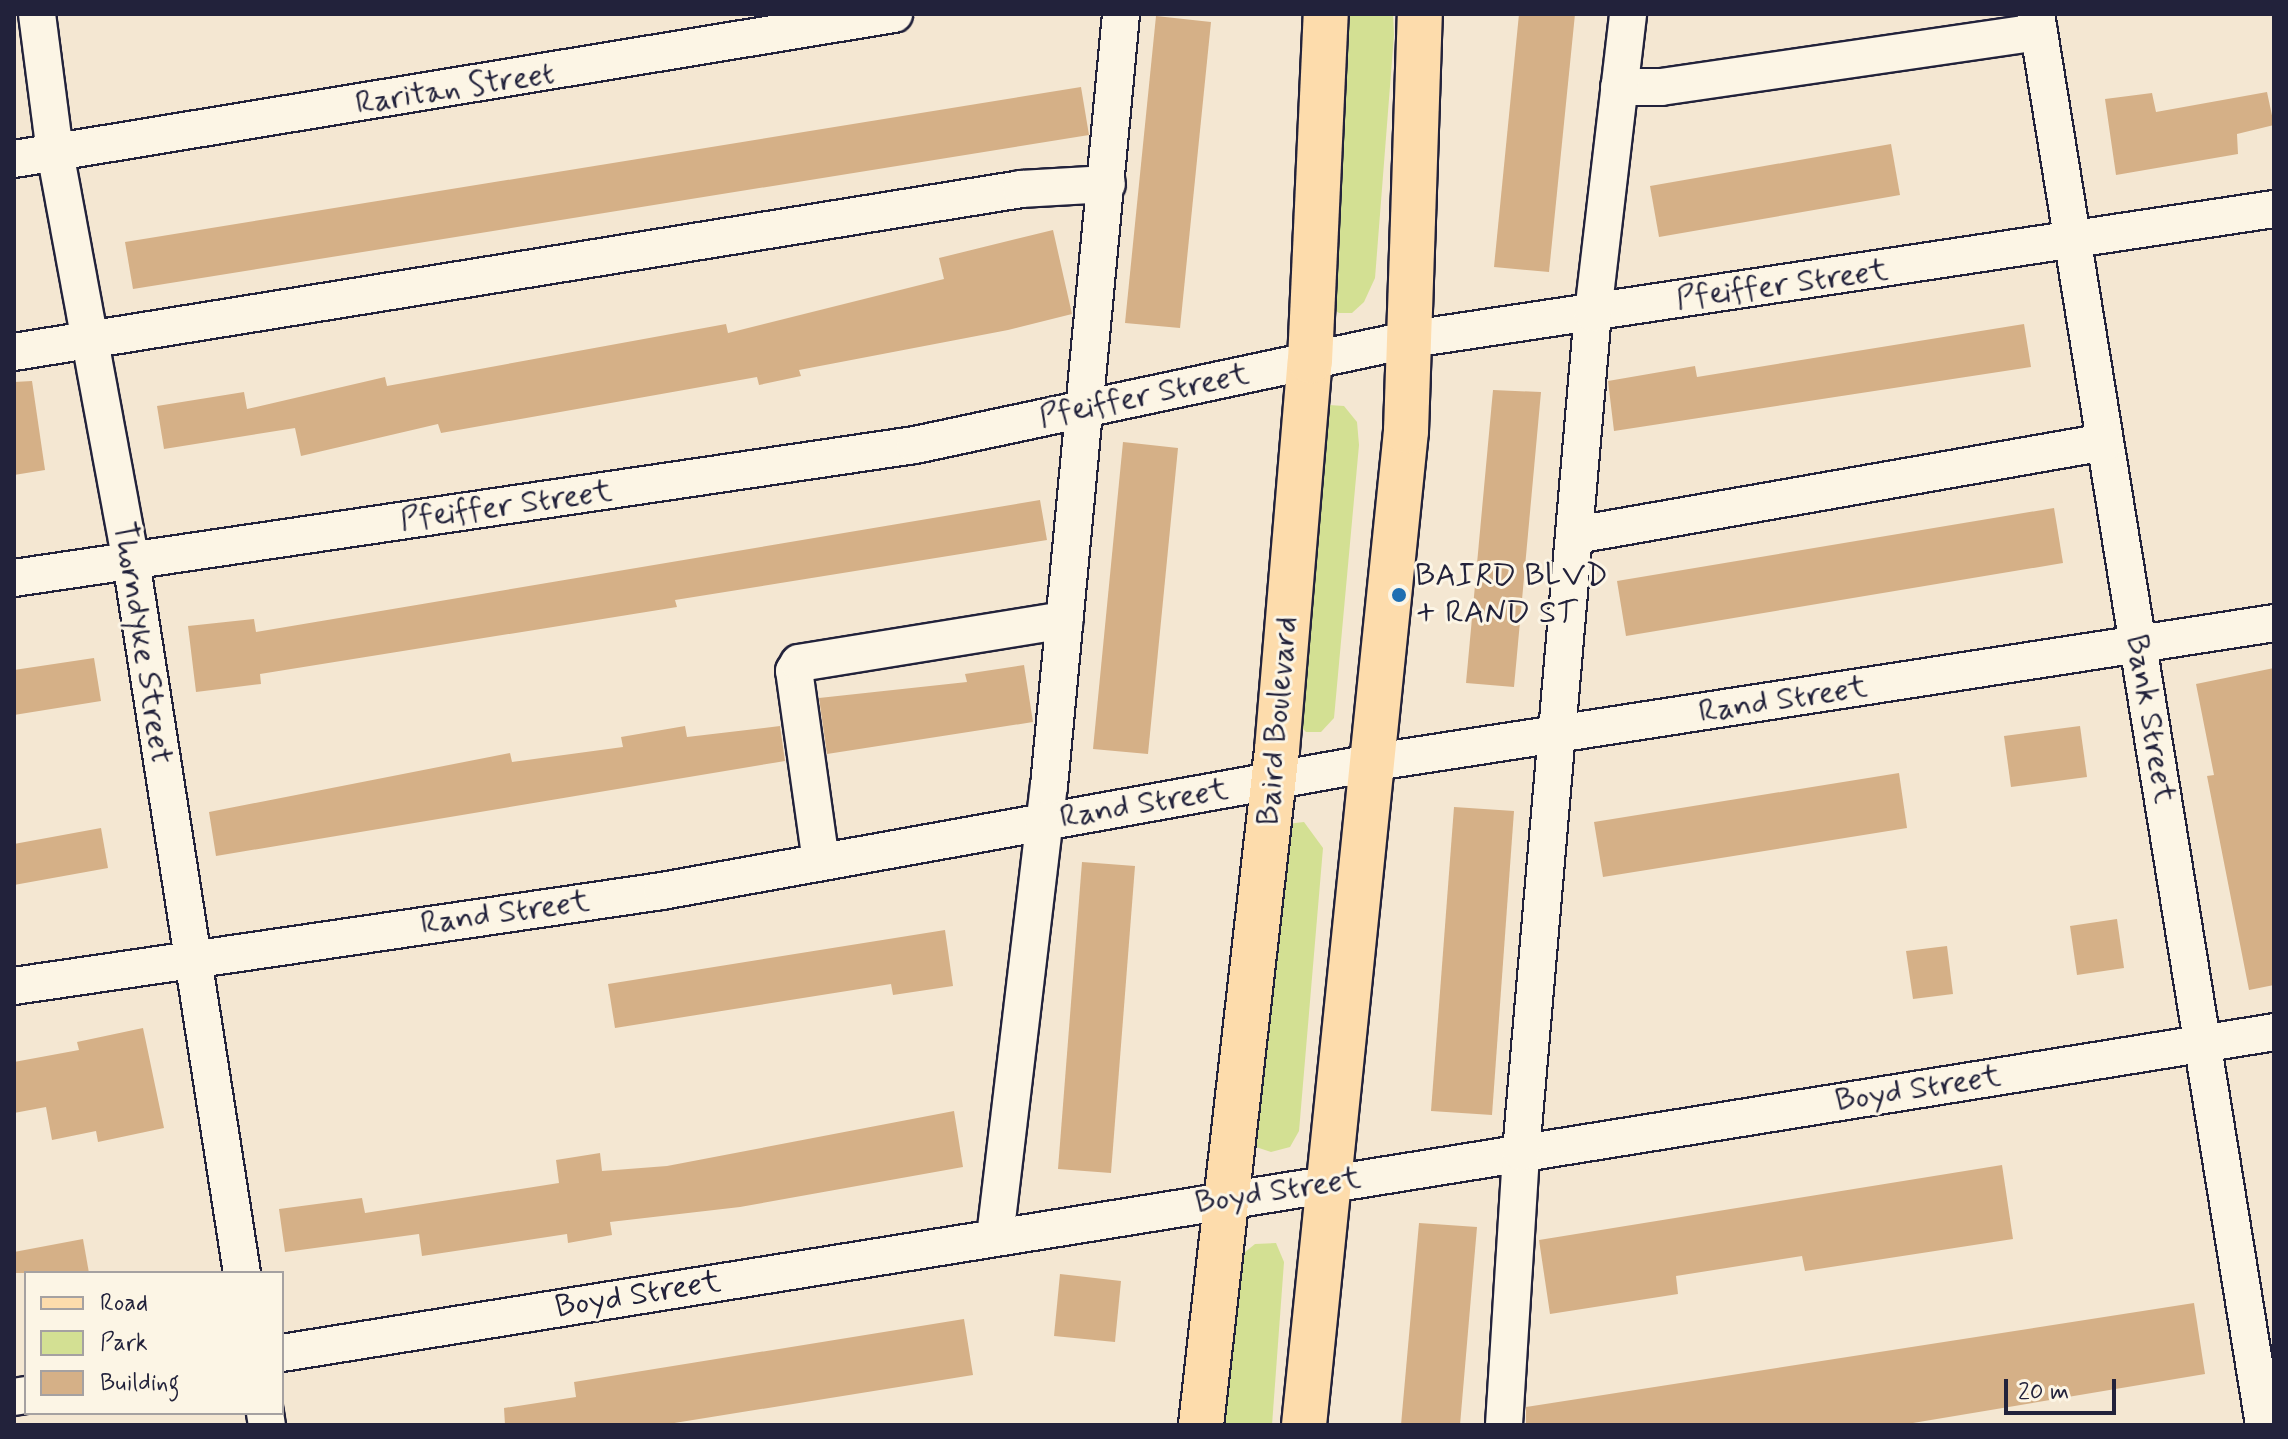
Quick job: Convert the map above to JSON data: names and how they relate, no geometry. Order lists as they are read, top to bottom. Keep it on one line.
{"streets":{"main road":["Baird Boulevard"],"street":["Raritan Street","Pfeiffer Street","Thorndyke Street","Rand Street","Bank Street","Boyd Street"]},"crossings":[["Raritan Street","Thorndyke Street"],["Pfeiffer Street","Thorndyke Street"],["Pfeiffer Street","Bank Street"],["Pfeiffer Street","Baird Boulevard"],["Thorndyke Street","Rand Street"],["Rand Street","Bank Street"],["Rand Street","Baird Boulevard"],["Bank Street","Boyd Street"],["Baird Boulevard","Boyd Street"]],"places":["BAIRD BLVD + RAND ST"],"legend":["Road","Park","Building"],"scale_bar":"20 m"}
